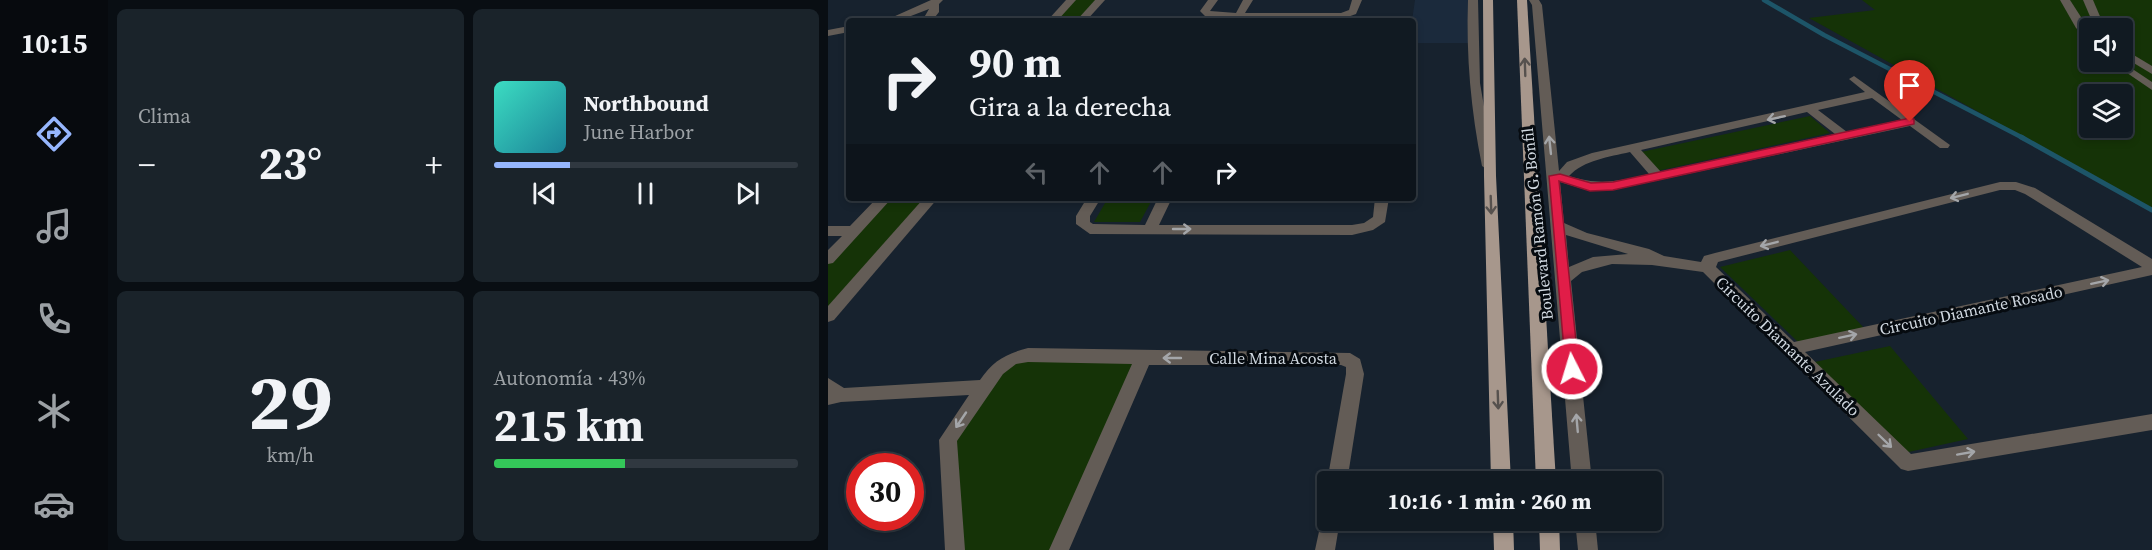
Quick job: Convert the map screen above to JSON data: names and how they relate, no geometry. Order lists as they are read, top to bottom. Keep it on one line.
{"streets":{"main road":["Boulevard Ramón G. Bonfil"],"street":["Circuito Diamante Rosado","Circuito Diamante Azulado","Calle Mina Acosta"]},"crossings":[["Circuito Diamante Rosado","Circuito Diamante Azulado"]],"one_way":["Circuito Diamante Rosado"],"page":{"tabs":"10:15","tile":["Clima",["29","km/h"],["Autonomía · 43%","215 km"]],"turn":["90 m","Gira a la derecha"],"song":["Northbound","June Harbor"],"heat":["−","23°","+"],"limit":"30","trip":"10:16 · 1 min · 260 m"}}
